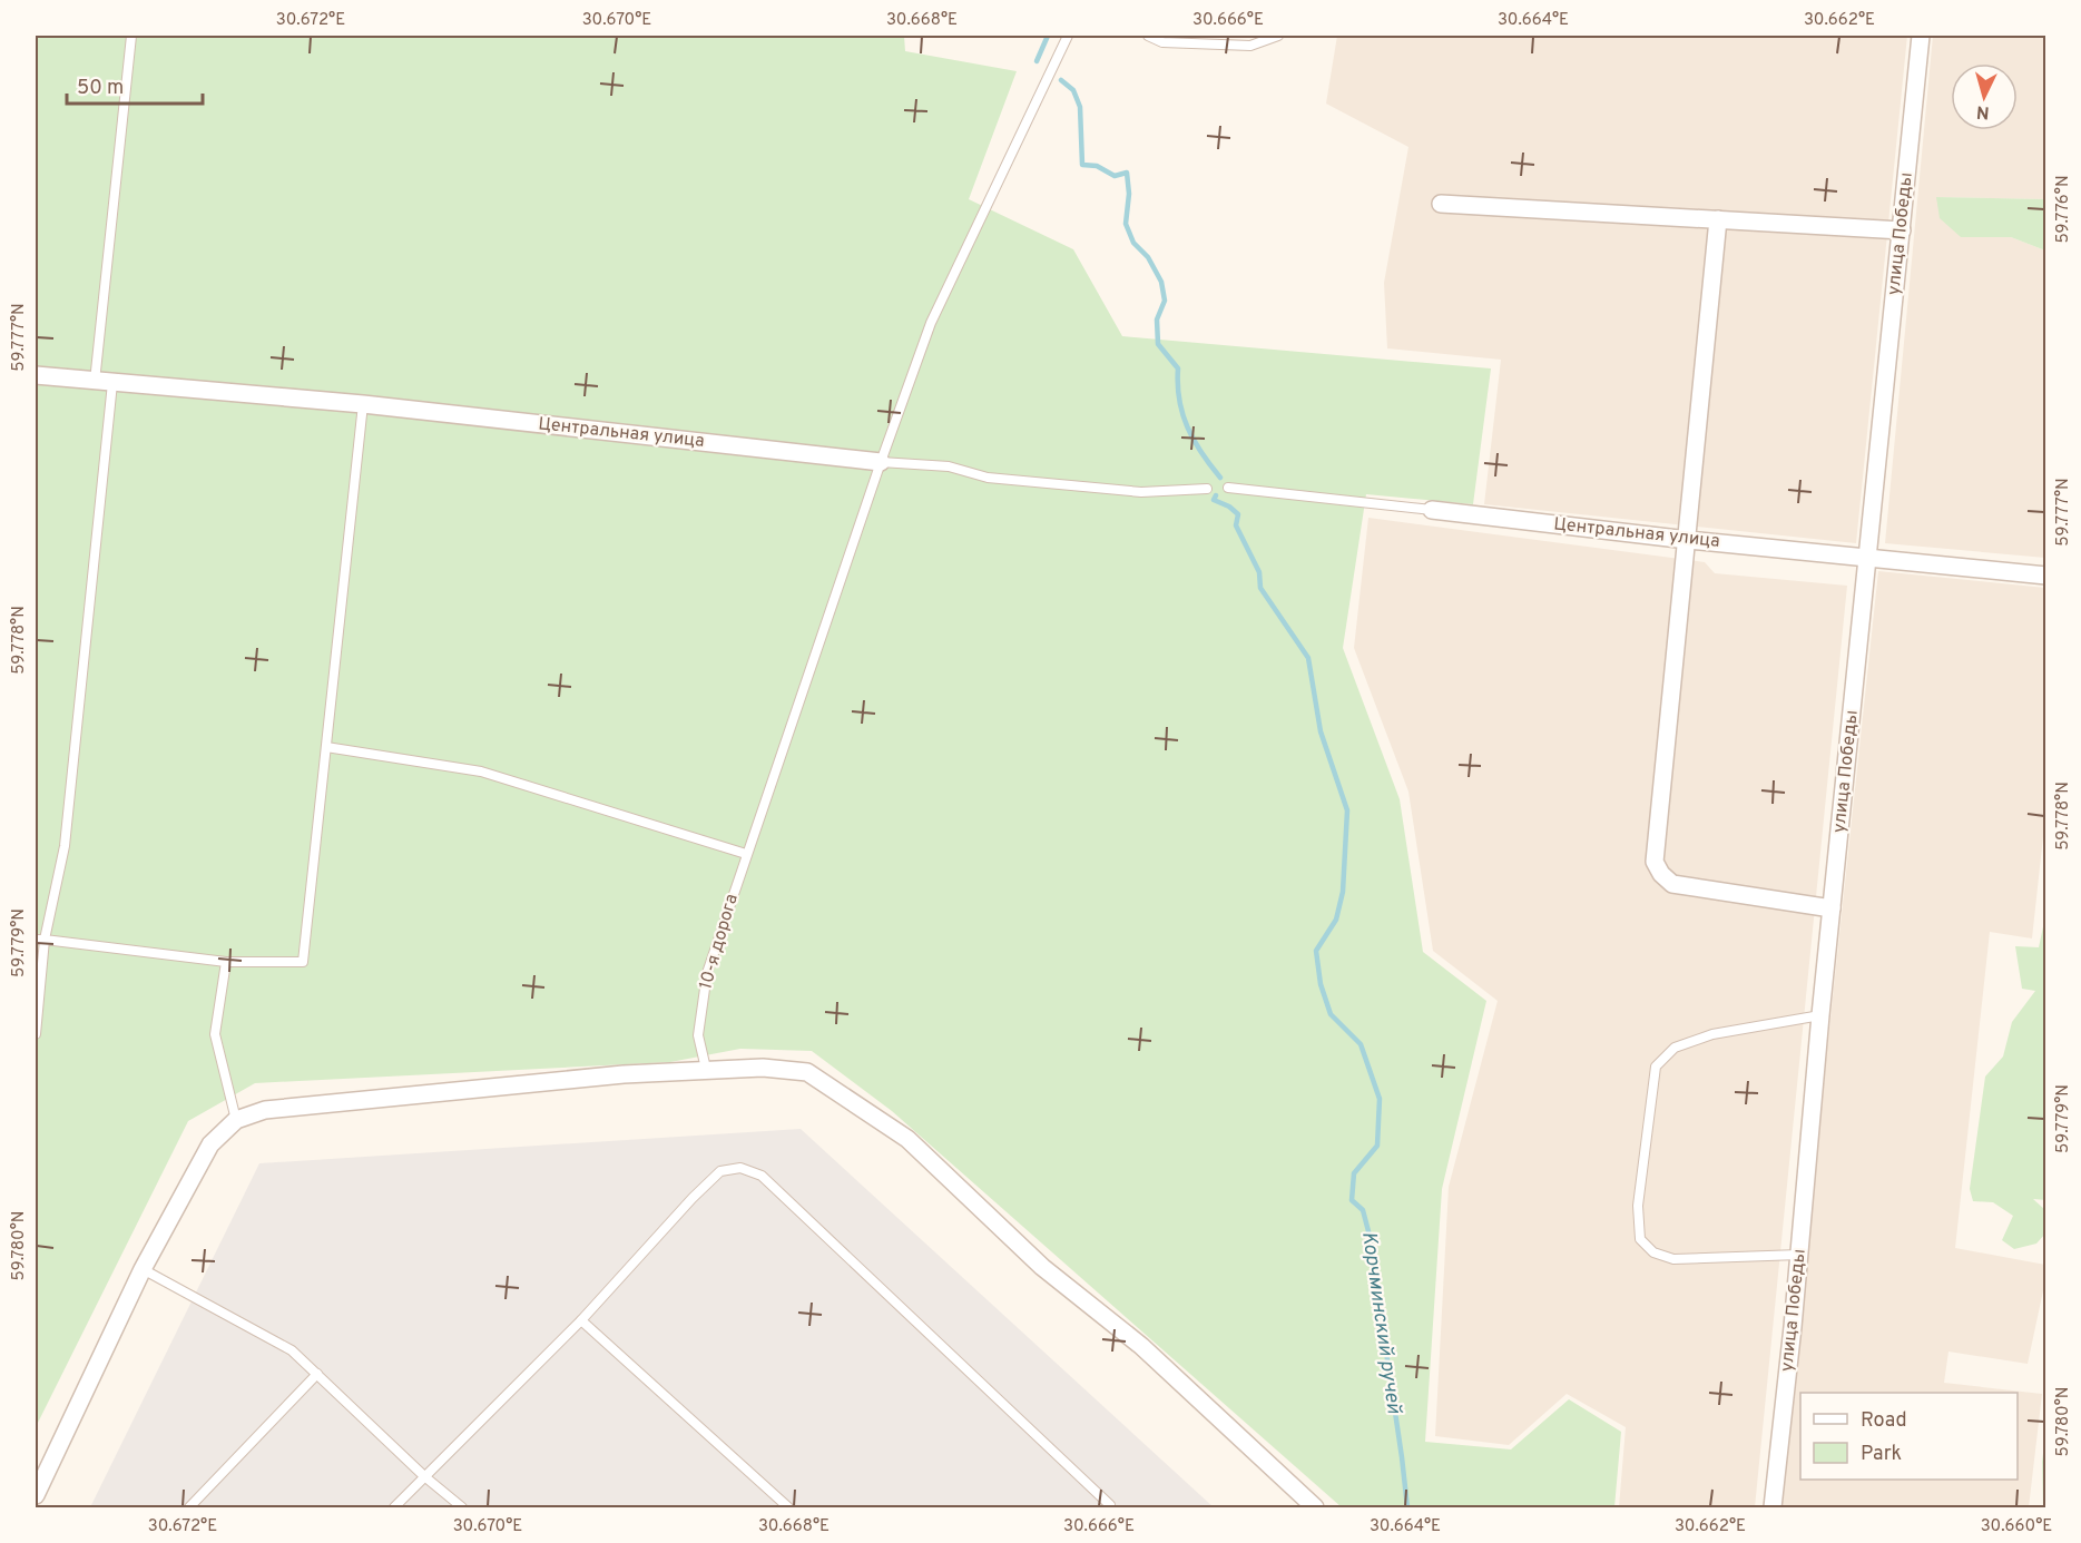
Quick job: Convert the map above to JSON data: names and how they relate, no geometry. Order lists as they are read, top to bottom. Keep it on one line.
{"streets":{"street":["улица Победы","Центральная улица"],"lane":["10-я дорога"]},"crossings":[["улица Победы","Центральная улица"],["Центральная улица","10-я дорога"]],"water":["Корчминский ручей"],"legend":["Road","Park"],"scale_bar":"50 m","north":"bottom","coordinates":["30.672°E","30.670°E","30.668°E","30.666°E","30.664°E","30.662°E","59.776°N","59.777°N","59.778°N","59.779°N","59.780°N","30.660°E"]}
